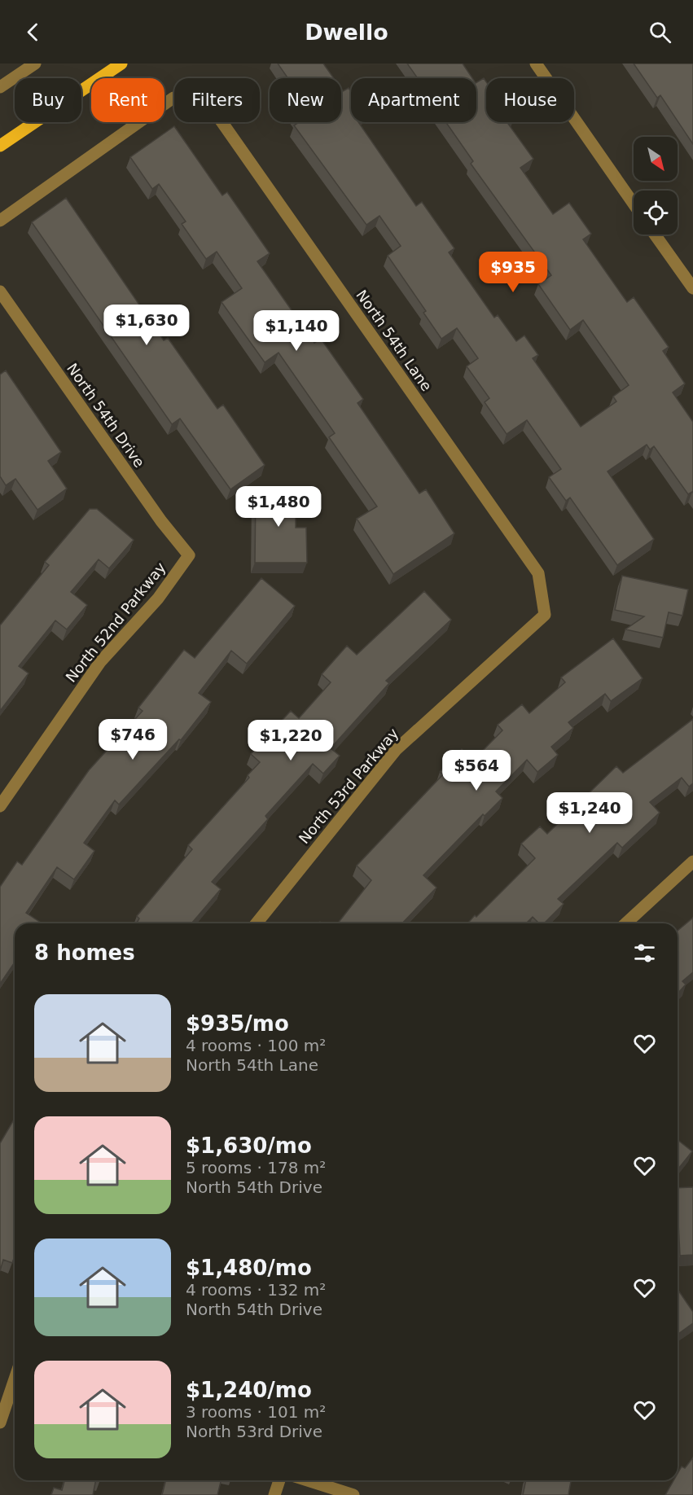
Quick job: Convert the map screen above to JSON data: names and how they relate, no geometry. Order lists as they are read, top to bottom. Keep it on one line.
{"streets":{"street":["North 54th Lane","North 54th Drive","North 52nd Parkway","North 53rd Parkway"]},"crossings":[["North 54th Lane","North 53rd Parkway"],["North 54th Drive","North 52nd Parkway"]],"north":"bottom right","page":{"header":"Dwello","chip":["Buy","Rent","Filters","New","Apartment","House"],"price":["$935","$1,630","$1,140","$1,480","$746","$1,220","$564","$1,240"],"heading":"8 homes","list":[{"name":"$935/mo","note":"4 rooms · 100 m² · North 54th Lane"},{"name":"$1,630/mo","note":"5 rooms · 178 m² · North 54th Drive"},{"name":"$1,480/mo","note":"4 rooms · 132 m² · North 54th Drive"},{"name":"$1,240/mo","note":"3 rooms · 101 m² · North 53rd Drive"}]}}
